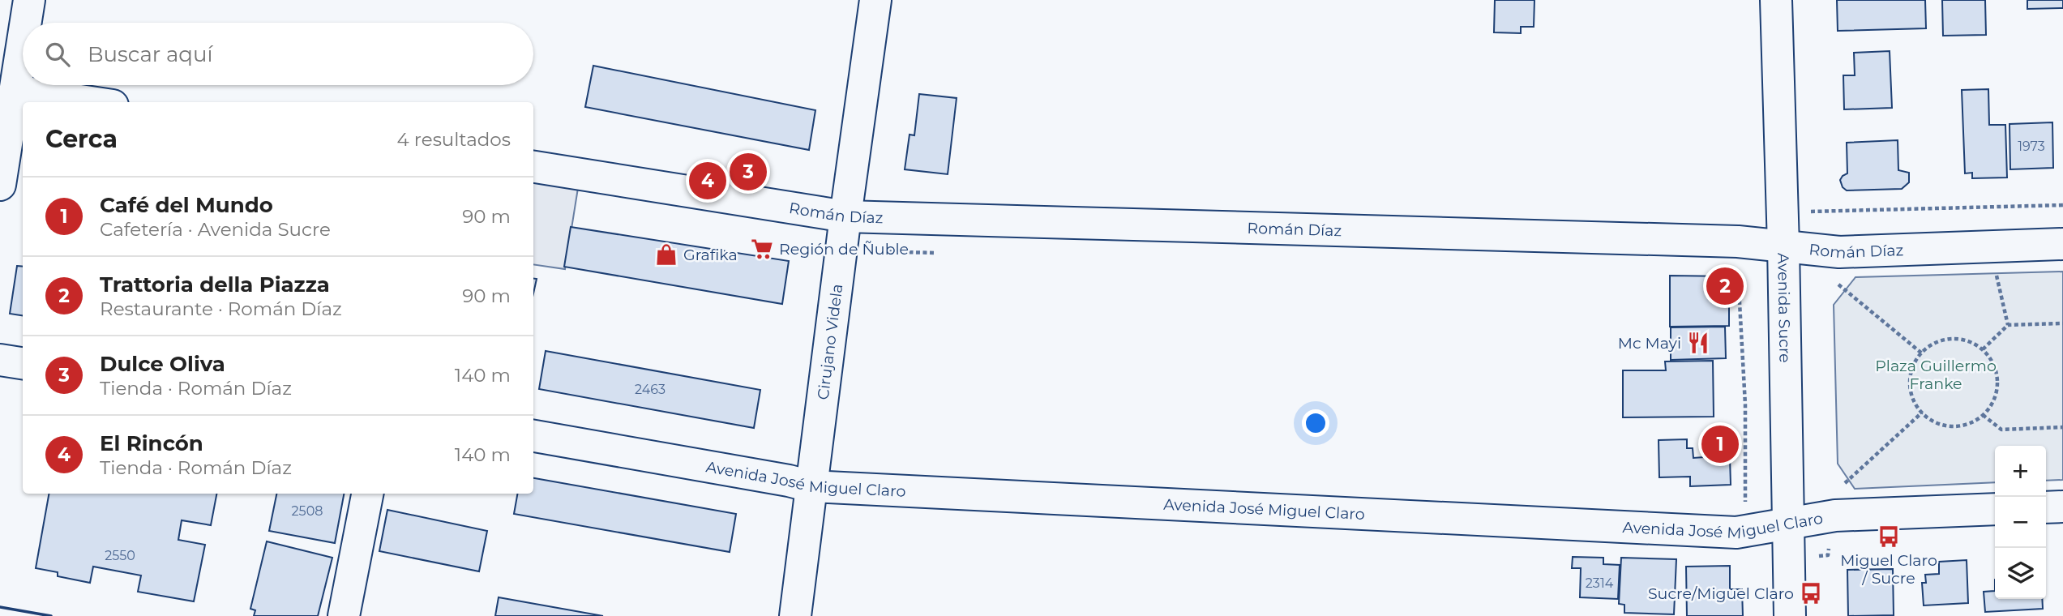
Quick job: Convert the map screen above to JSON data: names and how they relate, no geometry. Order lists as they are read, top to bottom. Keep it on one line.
{"streets":{"street":["Román Díaz","Avenida Sucre","Cirujano Videla","Avenida José Miguel Claro"]},"crossings":[["Román Díaz","Avenida Sucre"],["Román Díaz","Cirujano Videla"],["Avenida Sucre","Avenida José Miguel Claro"],["Cirujano Videla","Avenida José Miguel Claro"]],"parks":["Plaza Guillermo Franke"],"places":{"supermarket":["Región de Ñuble"],"shop":["Grafika"],"restaurant":["Mc Mayi"],"bus stop":["Miguel Claro / Sucre","Sucre/Miguel Claro"]},"house_numbers":["1973","2463","2508","2550","2314"],"page":{"search":"Buscar aquí","heading":["Cerca","4 resultados"],"pins":["3","4","2","1"],"list":[{"mark":"1","name":"Café del Mundo","note":"Cafetería · Avenida Sucre","value":"90 m"},{"mark":"2","name":"Trattoria della Piazza","note":"Restaurante · Román Díaz","value":"90 m"},{"mark":"3","name":"Dulce Oliva","note":"Tienda · Román Díaz","value":"140 m"},{"mark":"4","name":"El Rincón","note":"Tienda · Román Díaz","value":"140 m"}],"map_buttons":["+","−"]}}
